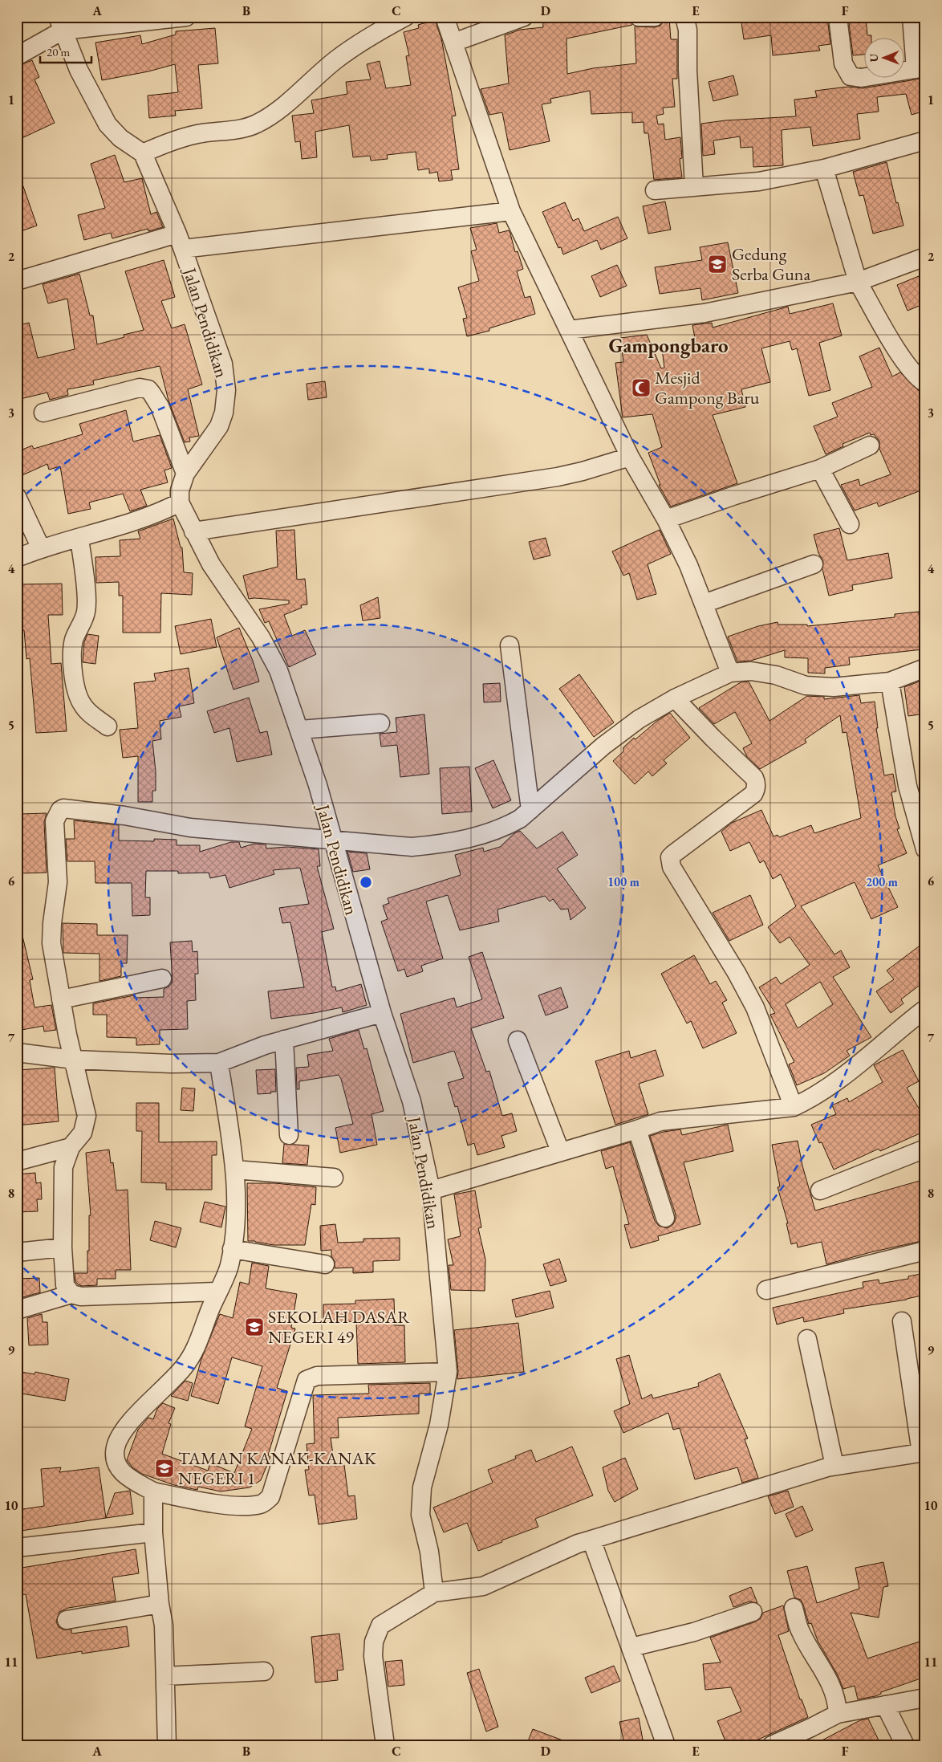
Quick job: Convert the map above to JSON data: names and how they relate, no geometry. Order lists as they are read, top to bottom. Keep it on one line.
{"streets":{"street":["Jalan Pendidikan"]},"districts":["Gampongbaro"],"places":{"school or university":["Gedung Serba Guna","SEKOLAH DASAR NEGERI 49","TAMAN KANAK-KANAK NEGERI 1"],"mosque":["Mesjid Gampong Baru"]},"scale_bar":"20 m","north":"left","grid":{"columns":["A","B","C","D","E","F"],"rows":["1","2","3","4","5","6","7","8","9","10","11"]},"rings":["100 m","200 m"]}
